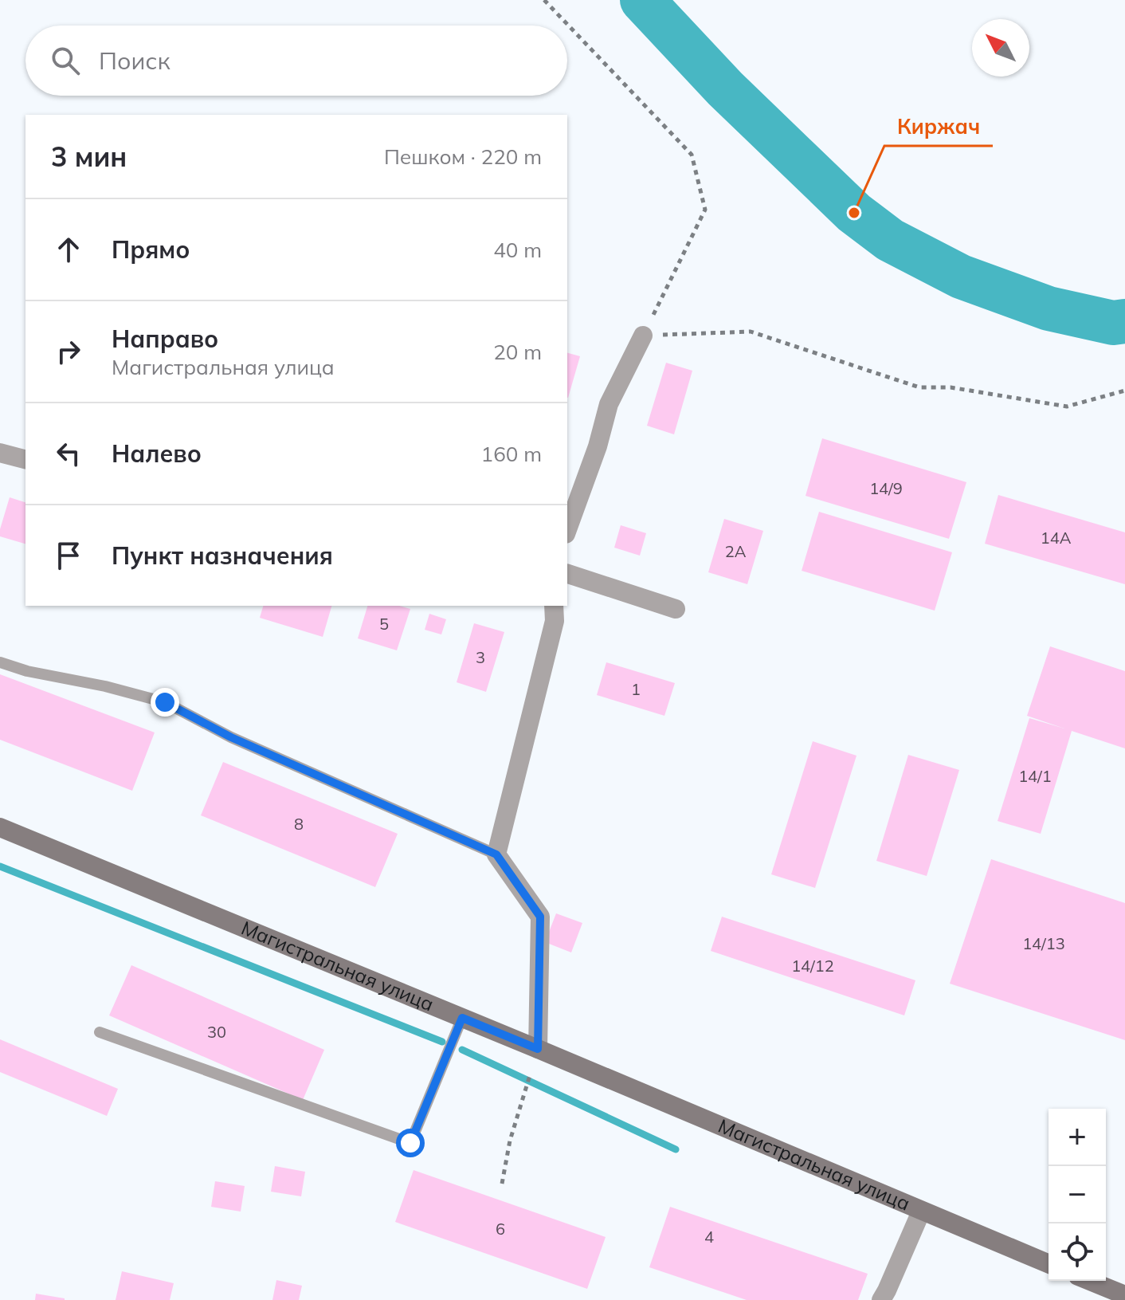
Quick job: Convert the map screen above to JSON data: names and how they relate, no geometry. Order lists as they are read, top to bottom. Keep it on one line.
{"streets":{"main road":["Магистральная улица"]},"places":["Киржач"],"house_numbers":["14/9","14А","2А","5","3","1","14/1","8","14/13","14/12","30","6","4"],"north":"top left","page":{"search":"Поиск","heading":["3 мин","Пешком · 220 m"],"list":[["Прямо","40 m"],["Направо","Магистральная улица","20 m"],["Налево","160 m"],"Пункт назначения"],"map_buttons":["+","−"]}}
